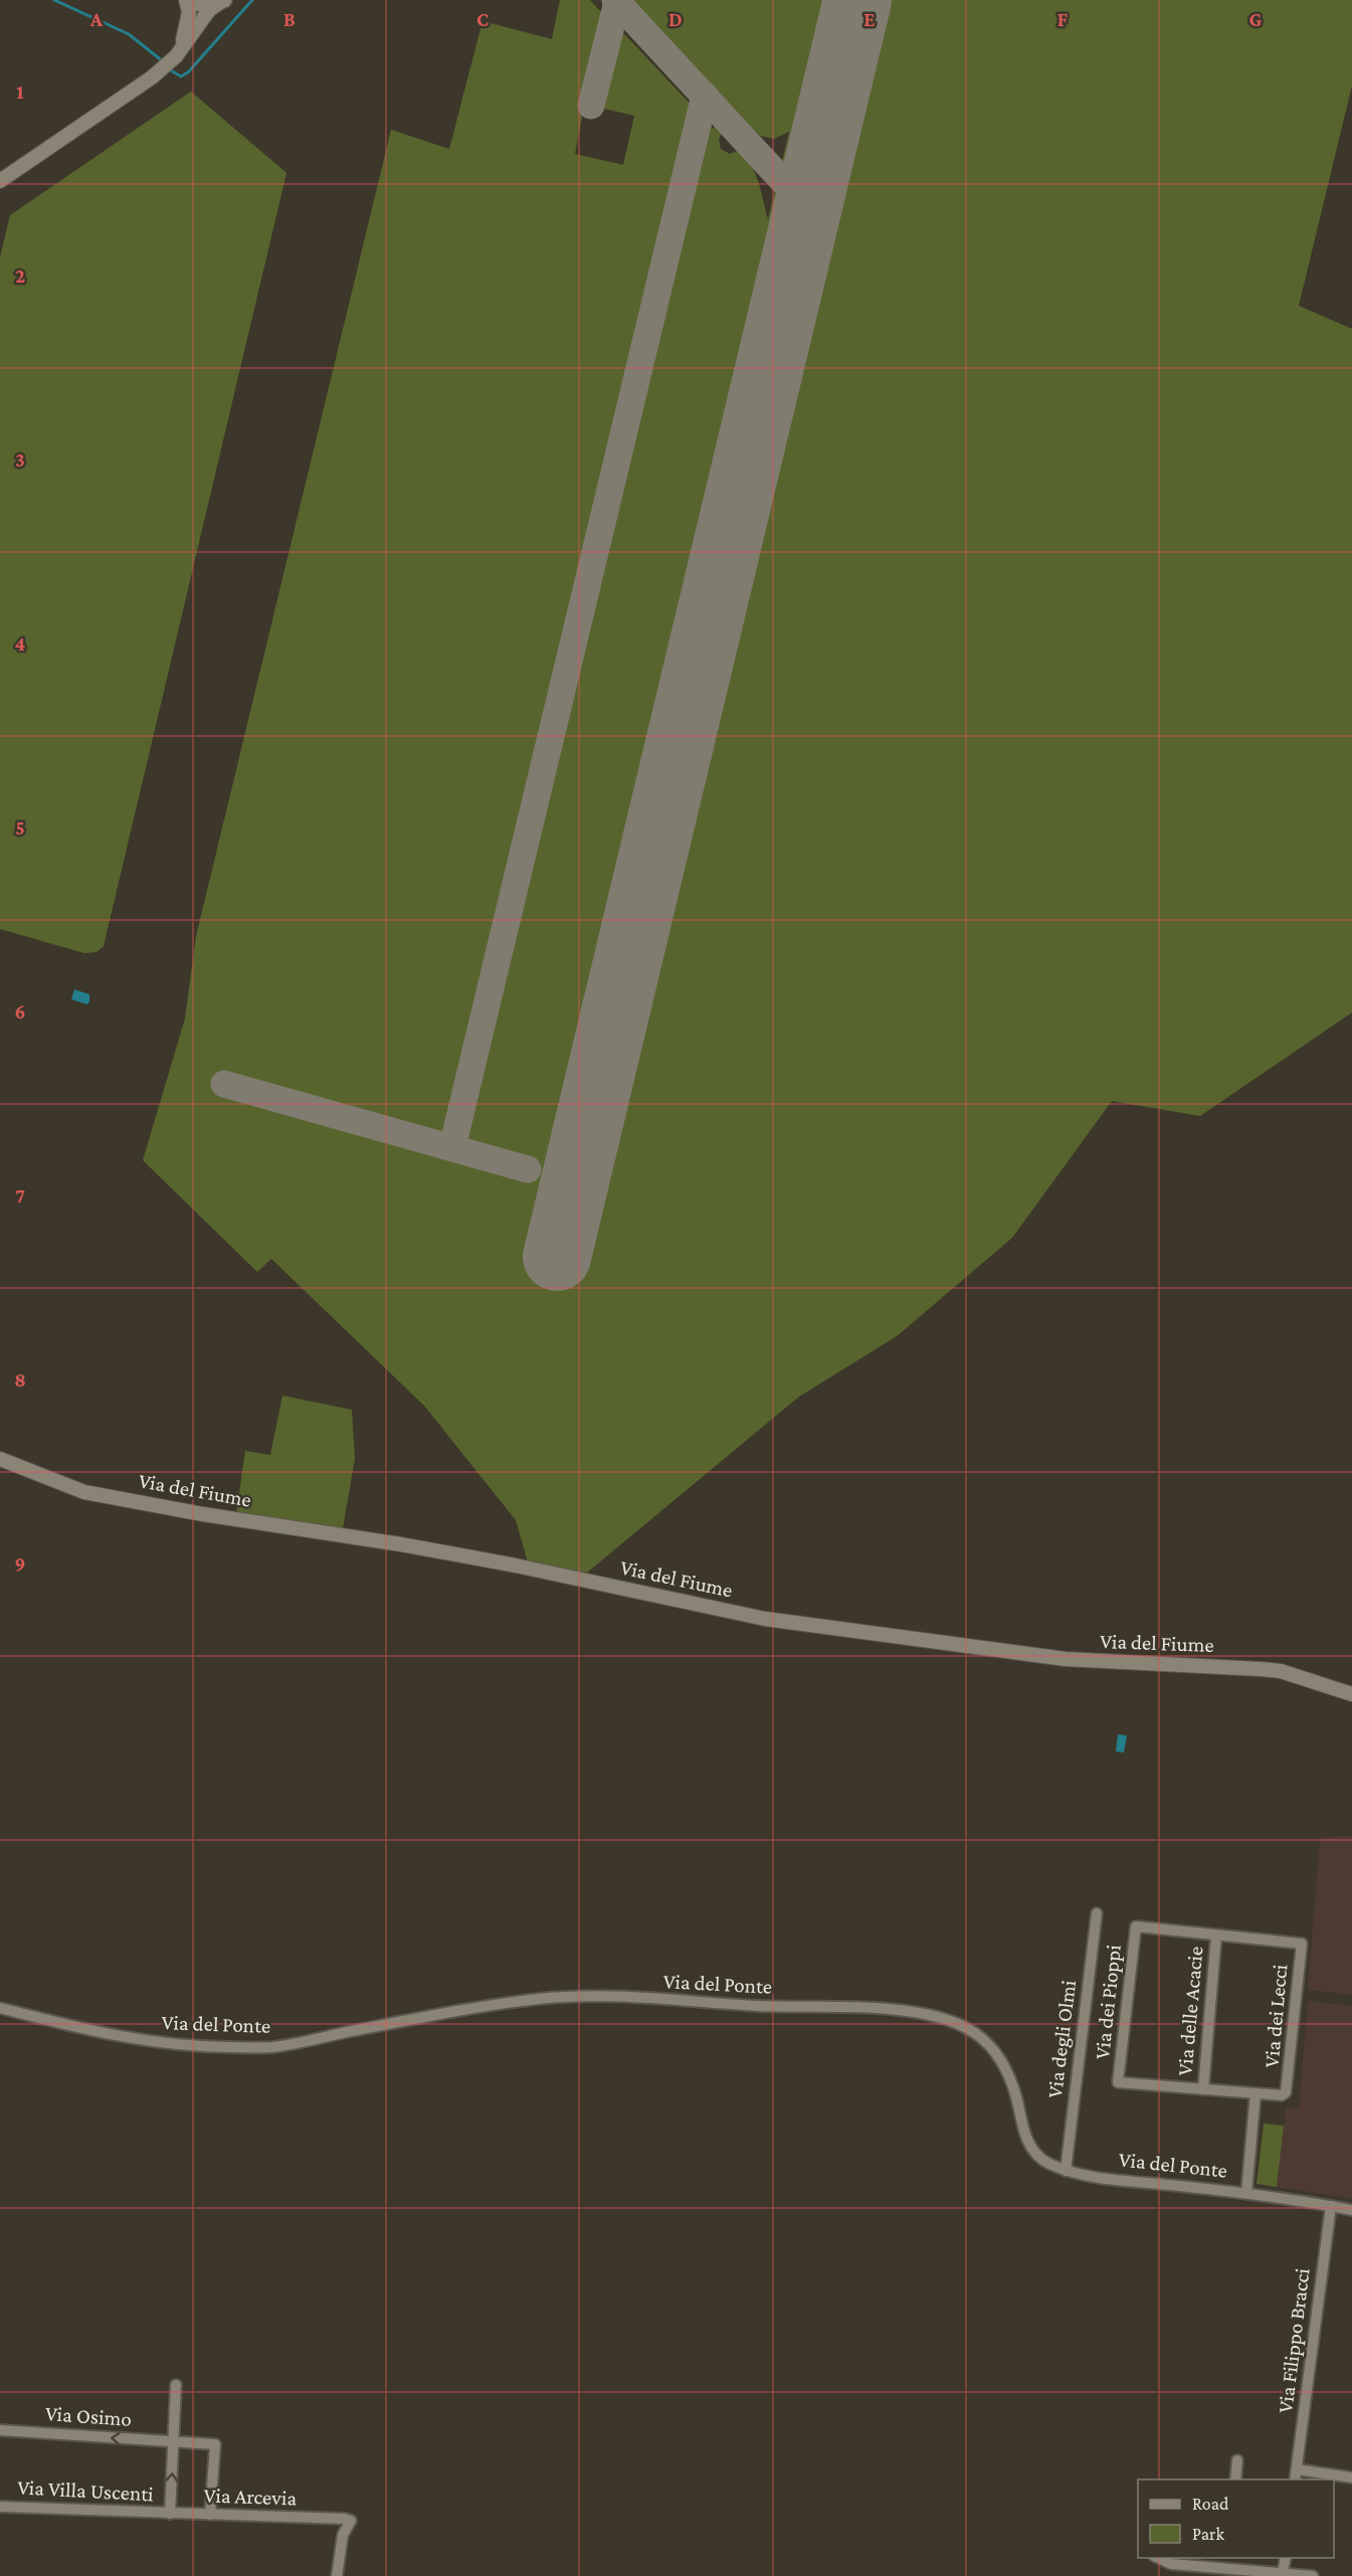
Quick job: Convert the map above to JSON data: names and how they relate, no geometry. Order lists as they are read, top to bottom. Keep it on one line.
{"streets":{"street":["Via del Fiume","Via del Ponte","Via dei Pioppi","Via delle Acacie","Via dei Lecci","Via degli Olmi","Via Filippo Bracci","Via Osimo","Via Villa Uscenti","Via Arcevia"]},"crossings":[["Via del Ponte","Via degli Olmi"],["Via del Ponte","Via Filippo Bracci"],["Via dei Pioppi","Via delle Acacie"],["Via dei Pioppi","Via dei Lecci"],["Via delle Acacie","Via dei Lecci"],["Via Osimo","Via Arcevia"],["Via Villa Uscenti","Via Arcevia"]],"one_way":["Via Osimo"],"legend":["Road","Park"],"grid":{"columns":["A","B","C","D","E","F","G"],"rows":["1","2","3","4","5","6","7","8","9"]}}
